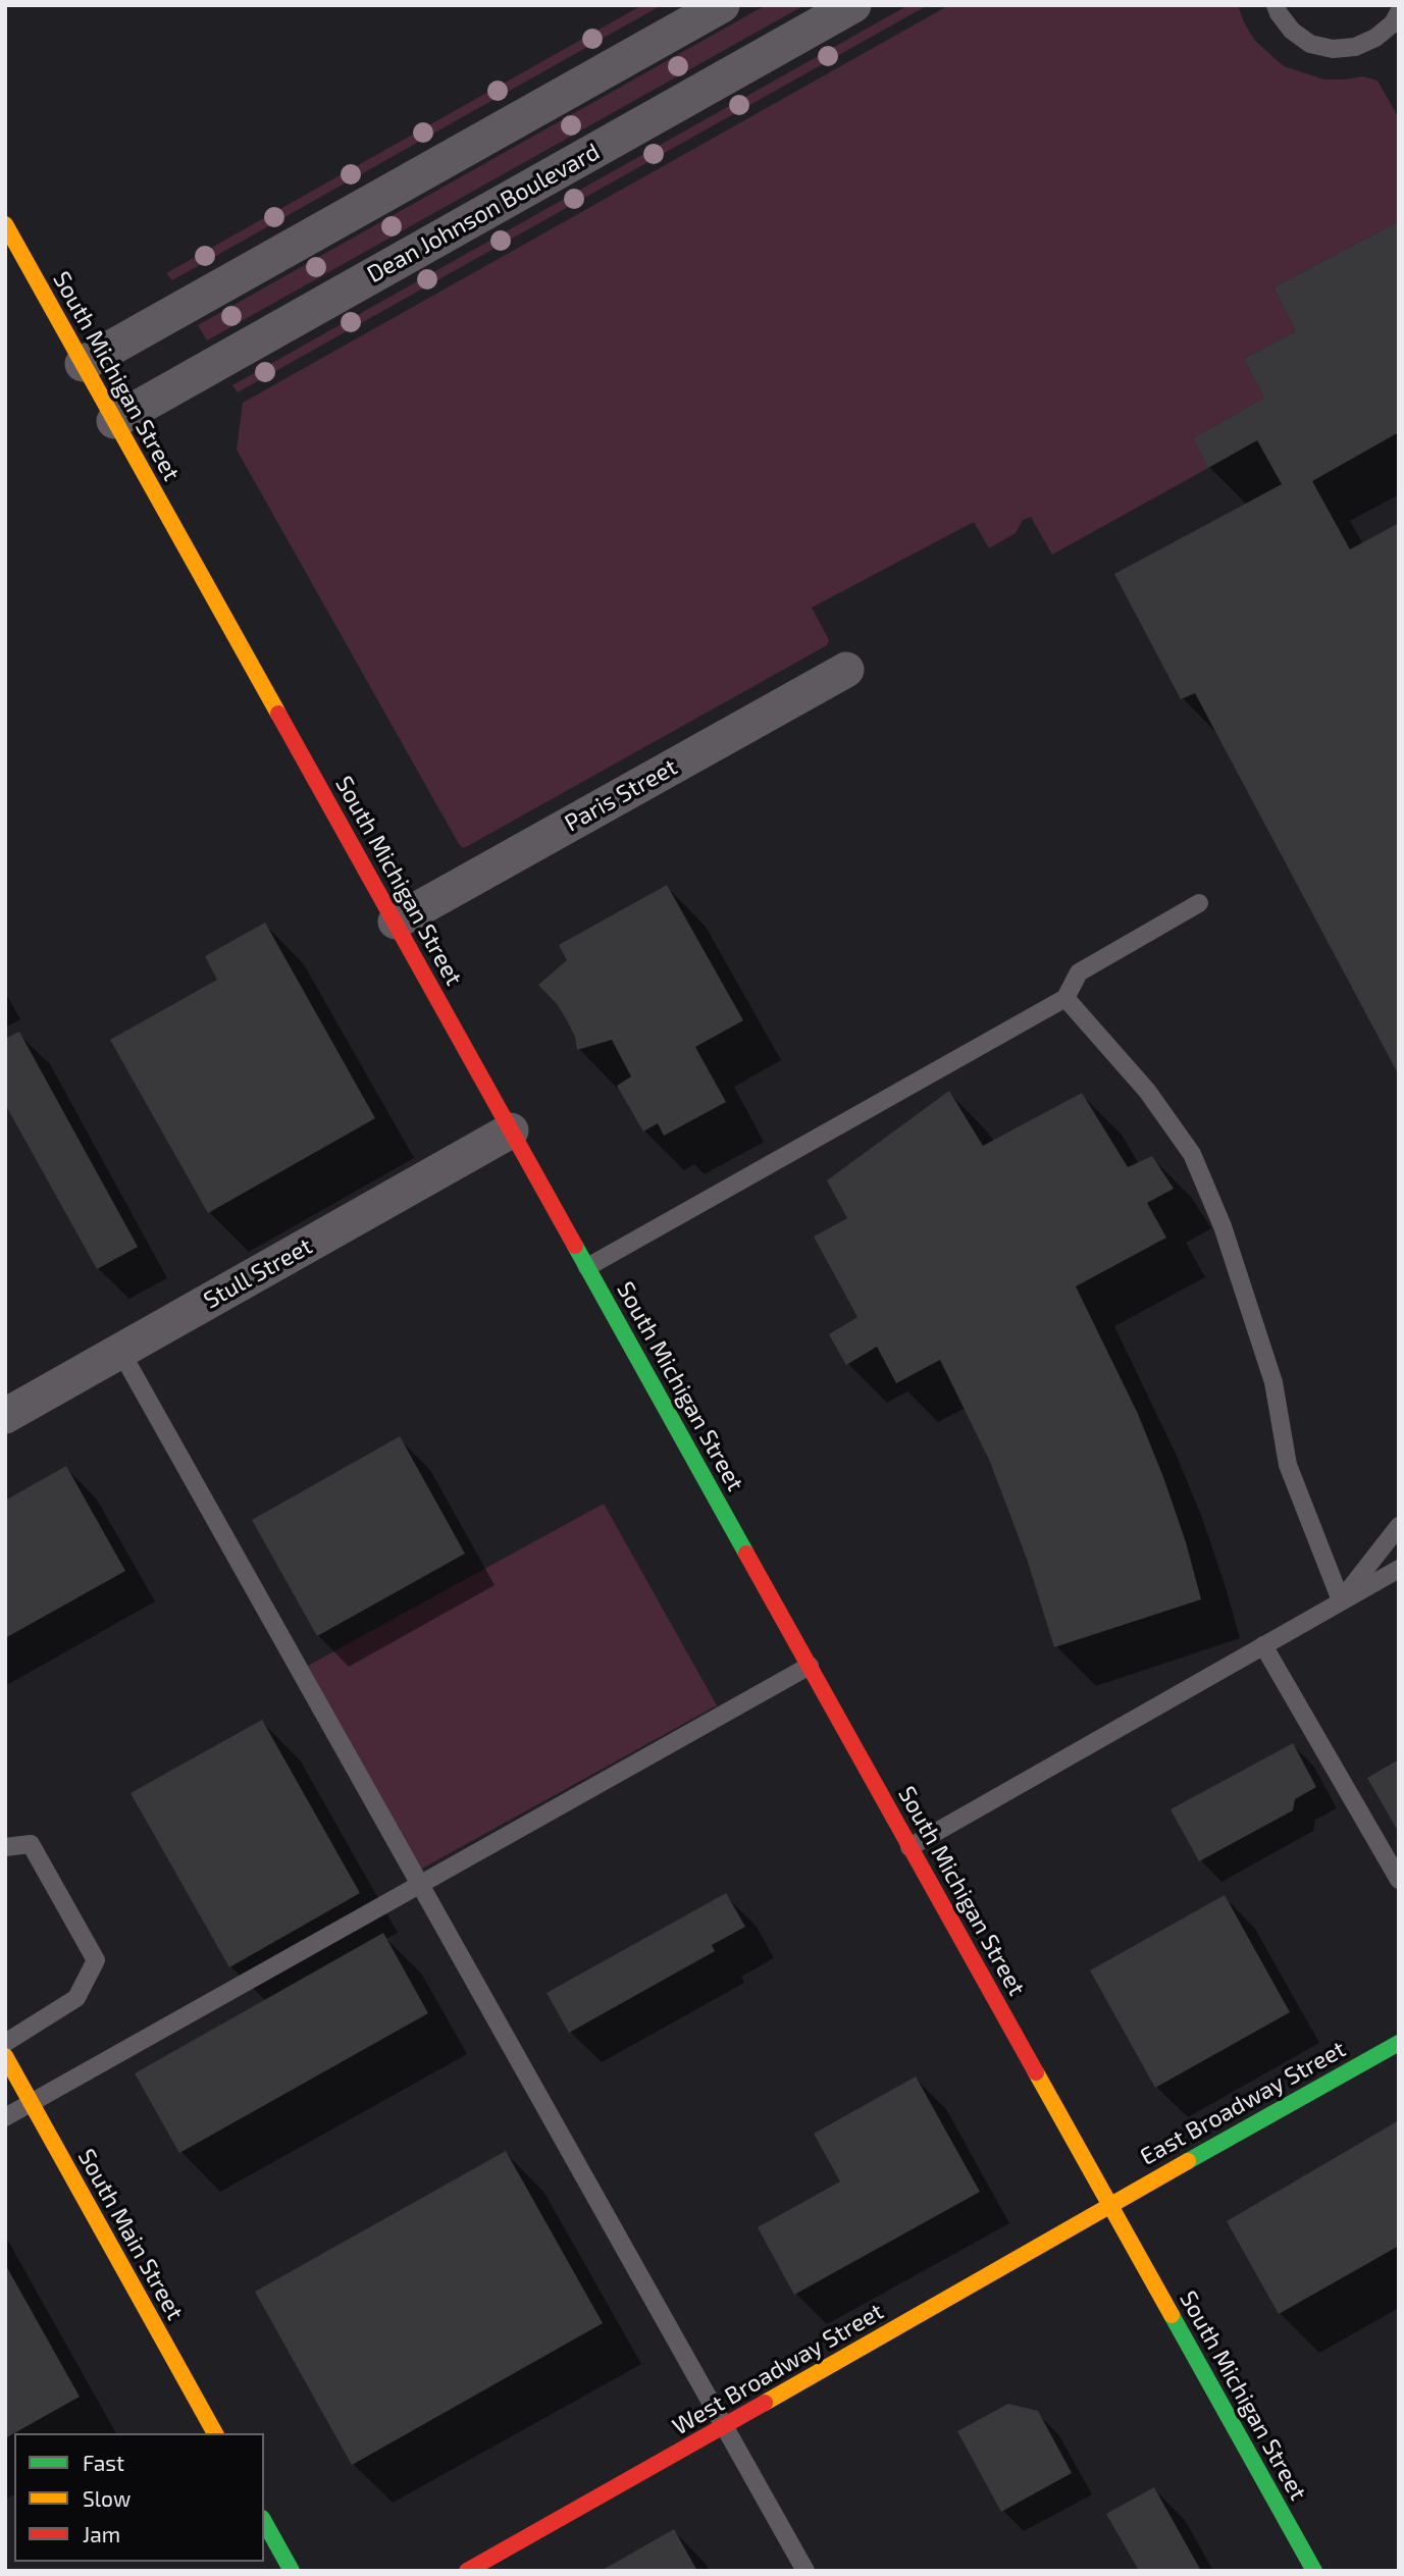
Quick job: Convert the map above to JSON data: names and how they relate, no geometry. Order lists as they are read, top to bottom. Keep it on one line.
{"streets":{"main road":["South Michigan Street","East Broadway Street","South Main Street","West Broadway Street"],"street":["Dean Johnson Boulevard","Paris Street","Stull Street"]},"crossings":[["Dean Johnson Boulevard","South Michigan Street"],["South Michigan Street","Paris Street"],["South Michigan Street","Stull Street"],["South Michigan Street","East Broadway Street"],["South Michigan Street","West Broadway Street"],["East Broadway Street","West Broadway Street"]],"legend":["Fast","Slow","Jam"]}
